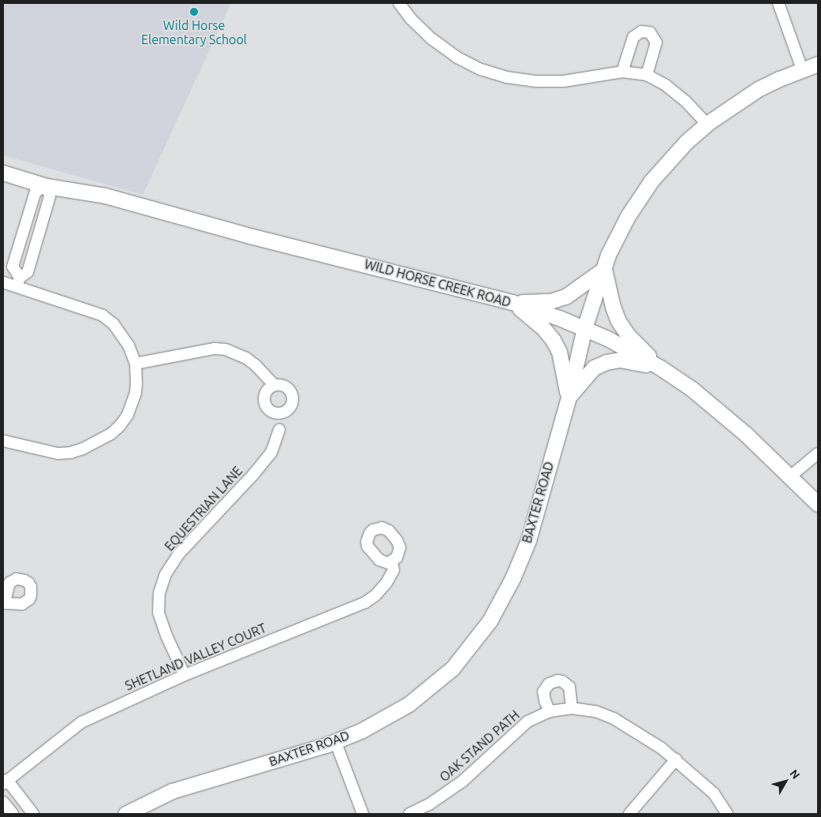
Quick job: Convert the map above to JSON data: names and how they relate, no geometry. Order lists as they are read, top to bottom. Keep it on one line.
{"streets":{"main road":["WILD HORSE CREEK ROAD","BAXTER ROAD"],"street":["EQUESTRIAN LANE","SHETLAND VALLEY COURT","OAK STAND PATH"]},"crossings":[["WILD HORSE CREEK ROAD","BAXTER ROAD"],["EQUESTRIAN LANE","SHETLAND VALLEY COURT"]],"places":["Wild Horse Elementary School"],"north":"top right"}
